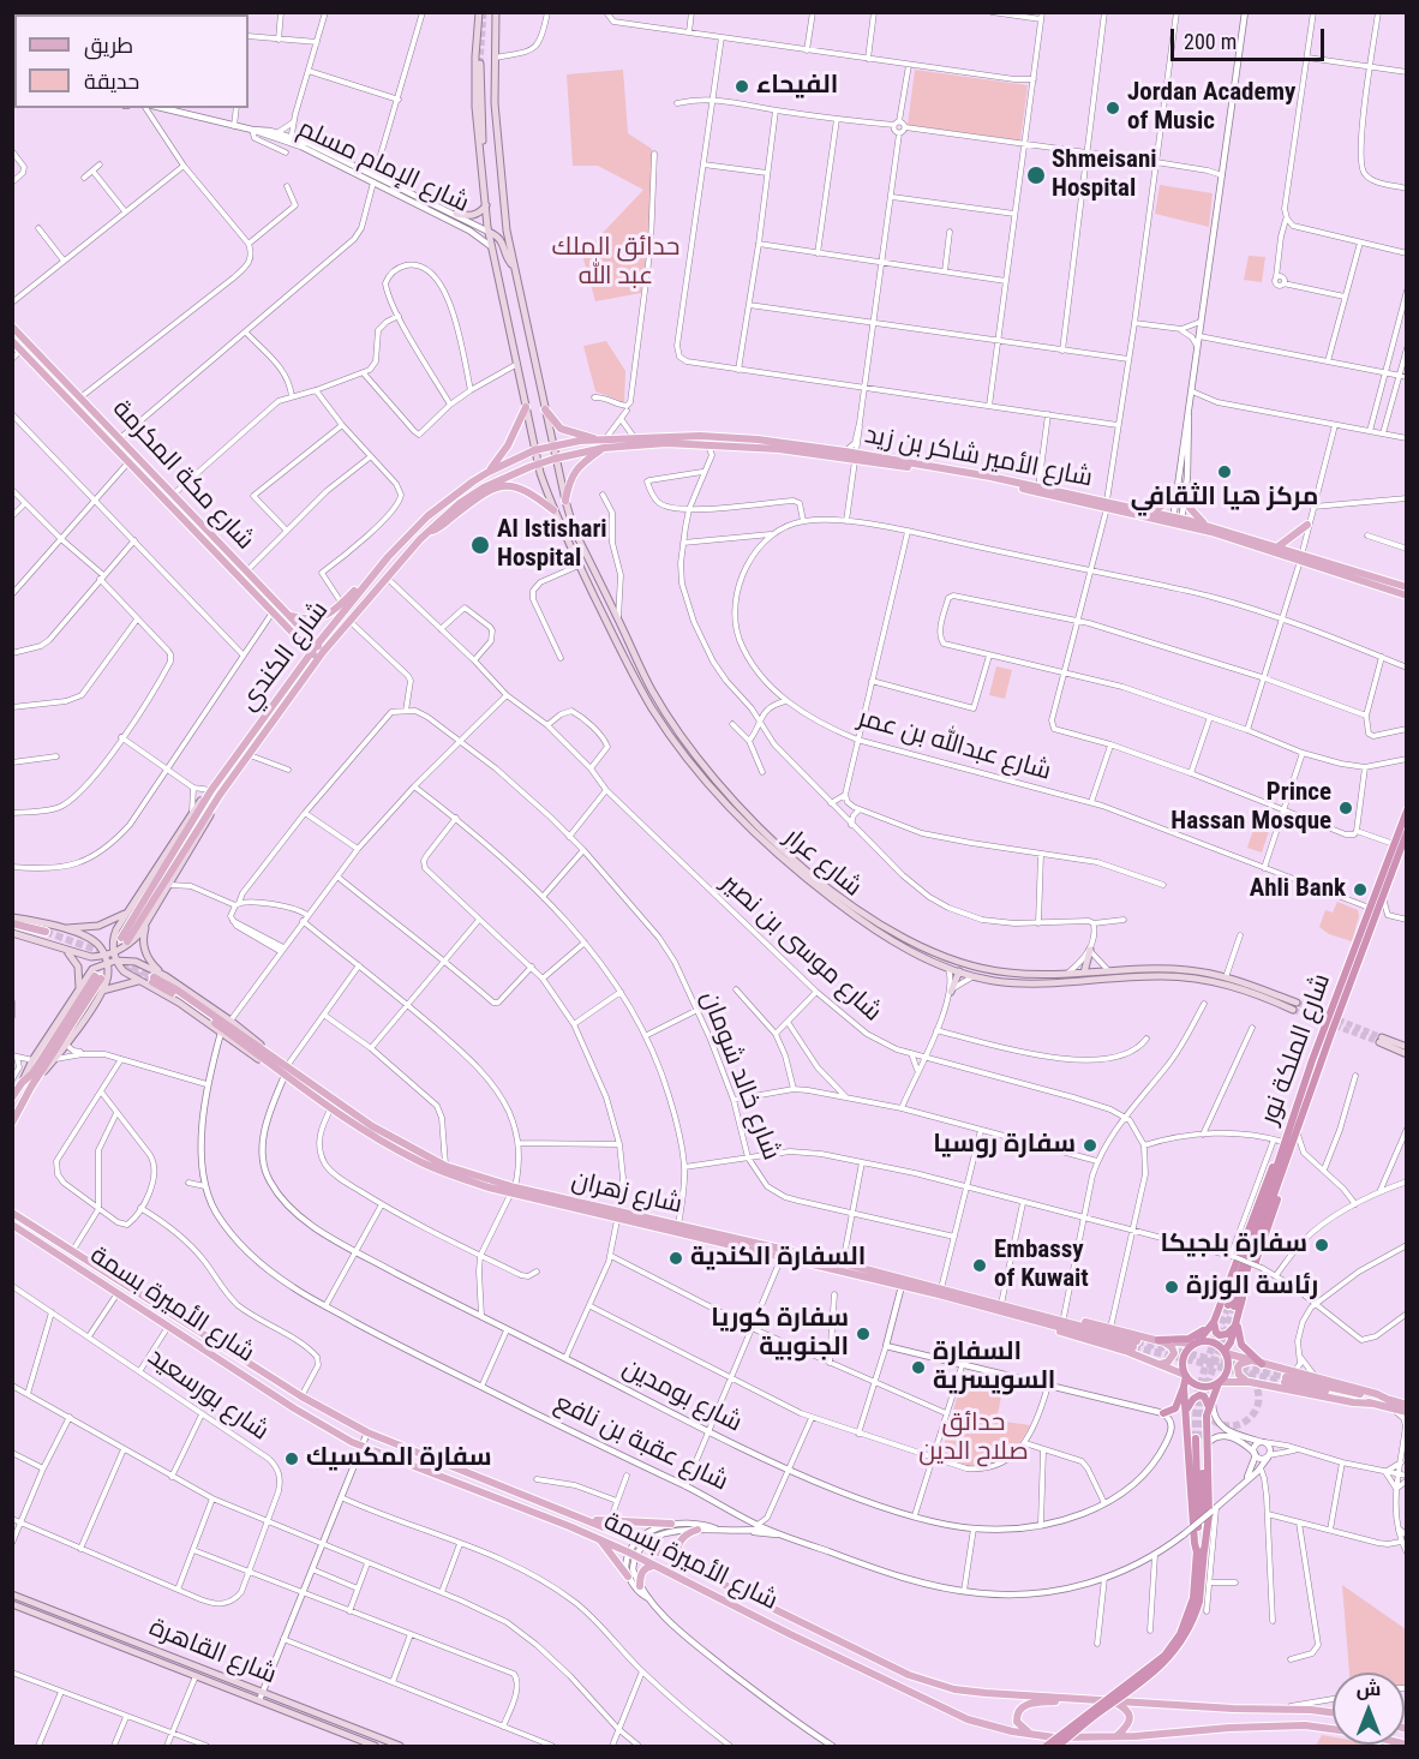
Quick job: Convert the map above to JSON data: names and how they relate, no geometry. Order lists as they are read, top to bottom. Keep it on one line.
{"streets":{"highway":["شارع الملكة نور"],"main road":["شارع الأمير شاكر بن زيد","شارع مكة المكرمة","شارع الكندي","شارع عرار","شارع زهران","شارع الأميرة بسمة","شارع القاهرة"],"street":["شارع الإمام مسلم","شارع عبدالله بن عمر","شارع موسى بن نصير","شارع خالد شومان","شارع بورسعيد","شارع بومدين","شارع عقبة بن نافع"]},"crossings":[["شارع الإمام مسلم","شارع عرار"],["شارع الأمير شاكر بن زيد","شارع الكندي"],["شارع الأمير شاكر بن زيد","شارع عرار"],["شارع مكة المكرمة","شارع الكندي"],["شارع الكندي","شارع عرار"],["شارع الكندي","شارع موسى بن نصير"],["شارع عبدالله بن عمر","شارع الملكة نور"],["شارع زهران","شارع بومدين"]],"parks":["حدائق الملك عبد الله","حدائق صلاح الدين"],"places":["الفيحاء","Jordan Academy of Music","Shmeisani Hospital","مركز هيا الثقافي","Al Istishari Hospital","Prince Hassan Mosque","Ahli Bank","سفارة روسيا","سفارة بلجيكا","السفارة الكندية","Embassy of Kuwait","رئاسة الوزرة","سفارة كوريا الجنوبية","السفارة السويسرية","سفارة المكسيك"],"legend":["طريق","حديقة"],"scale_bar":"200 m","north":"top"}
